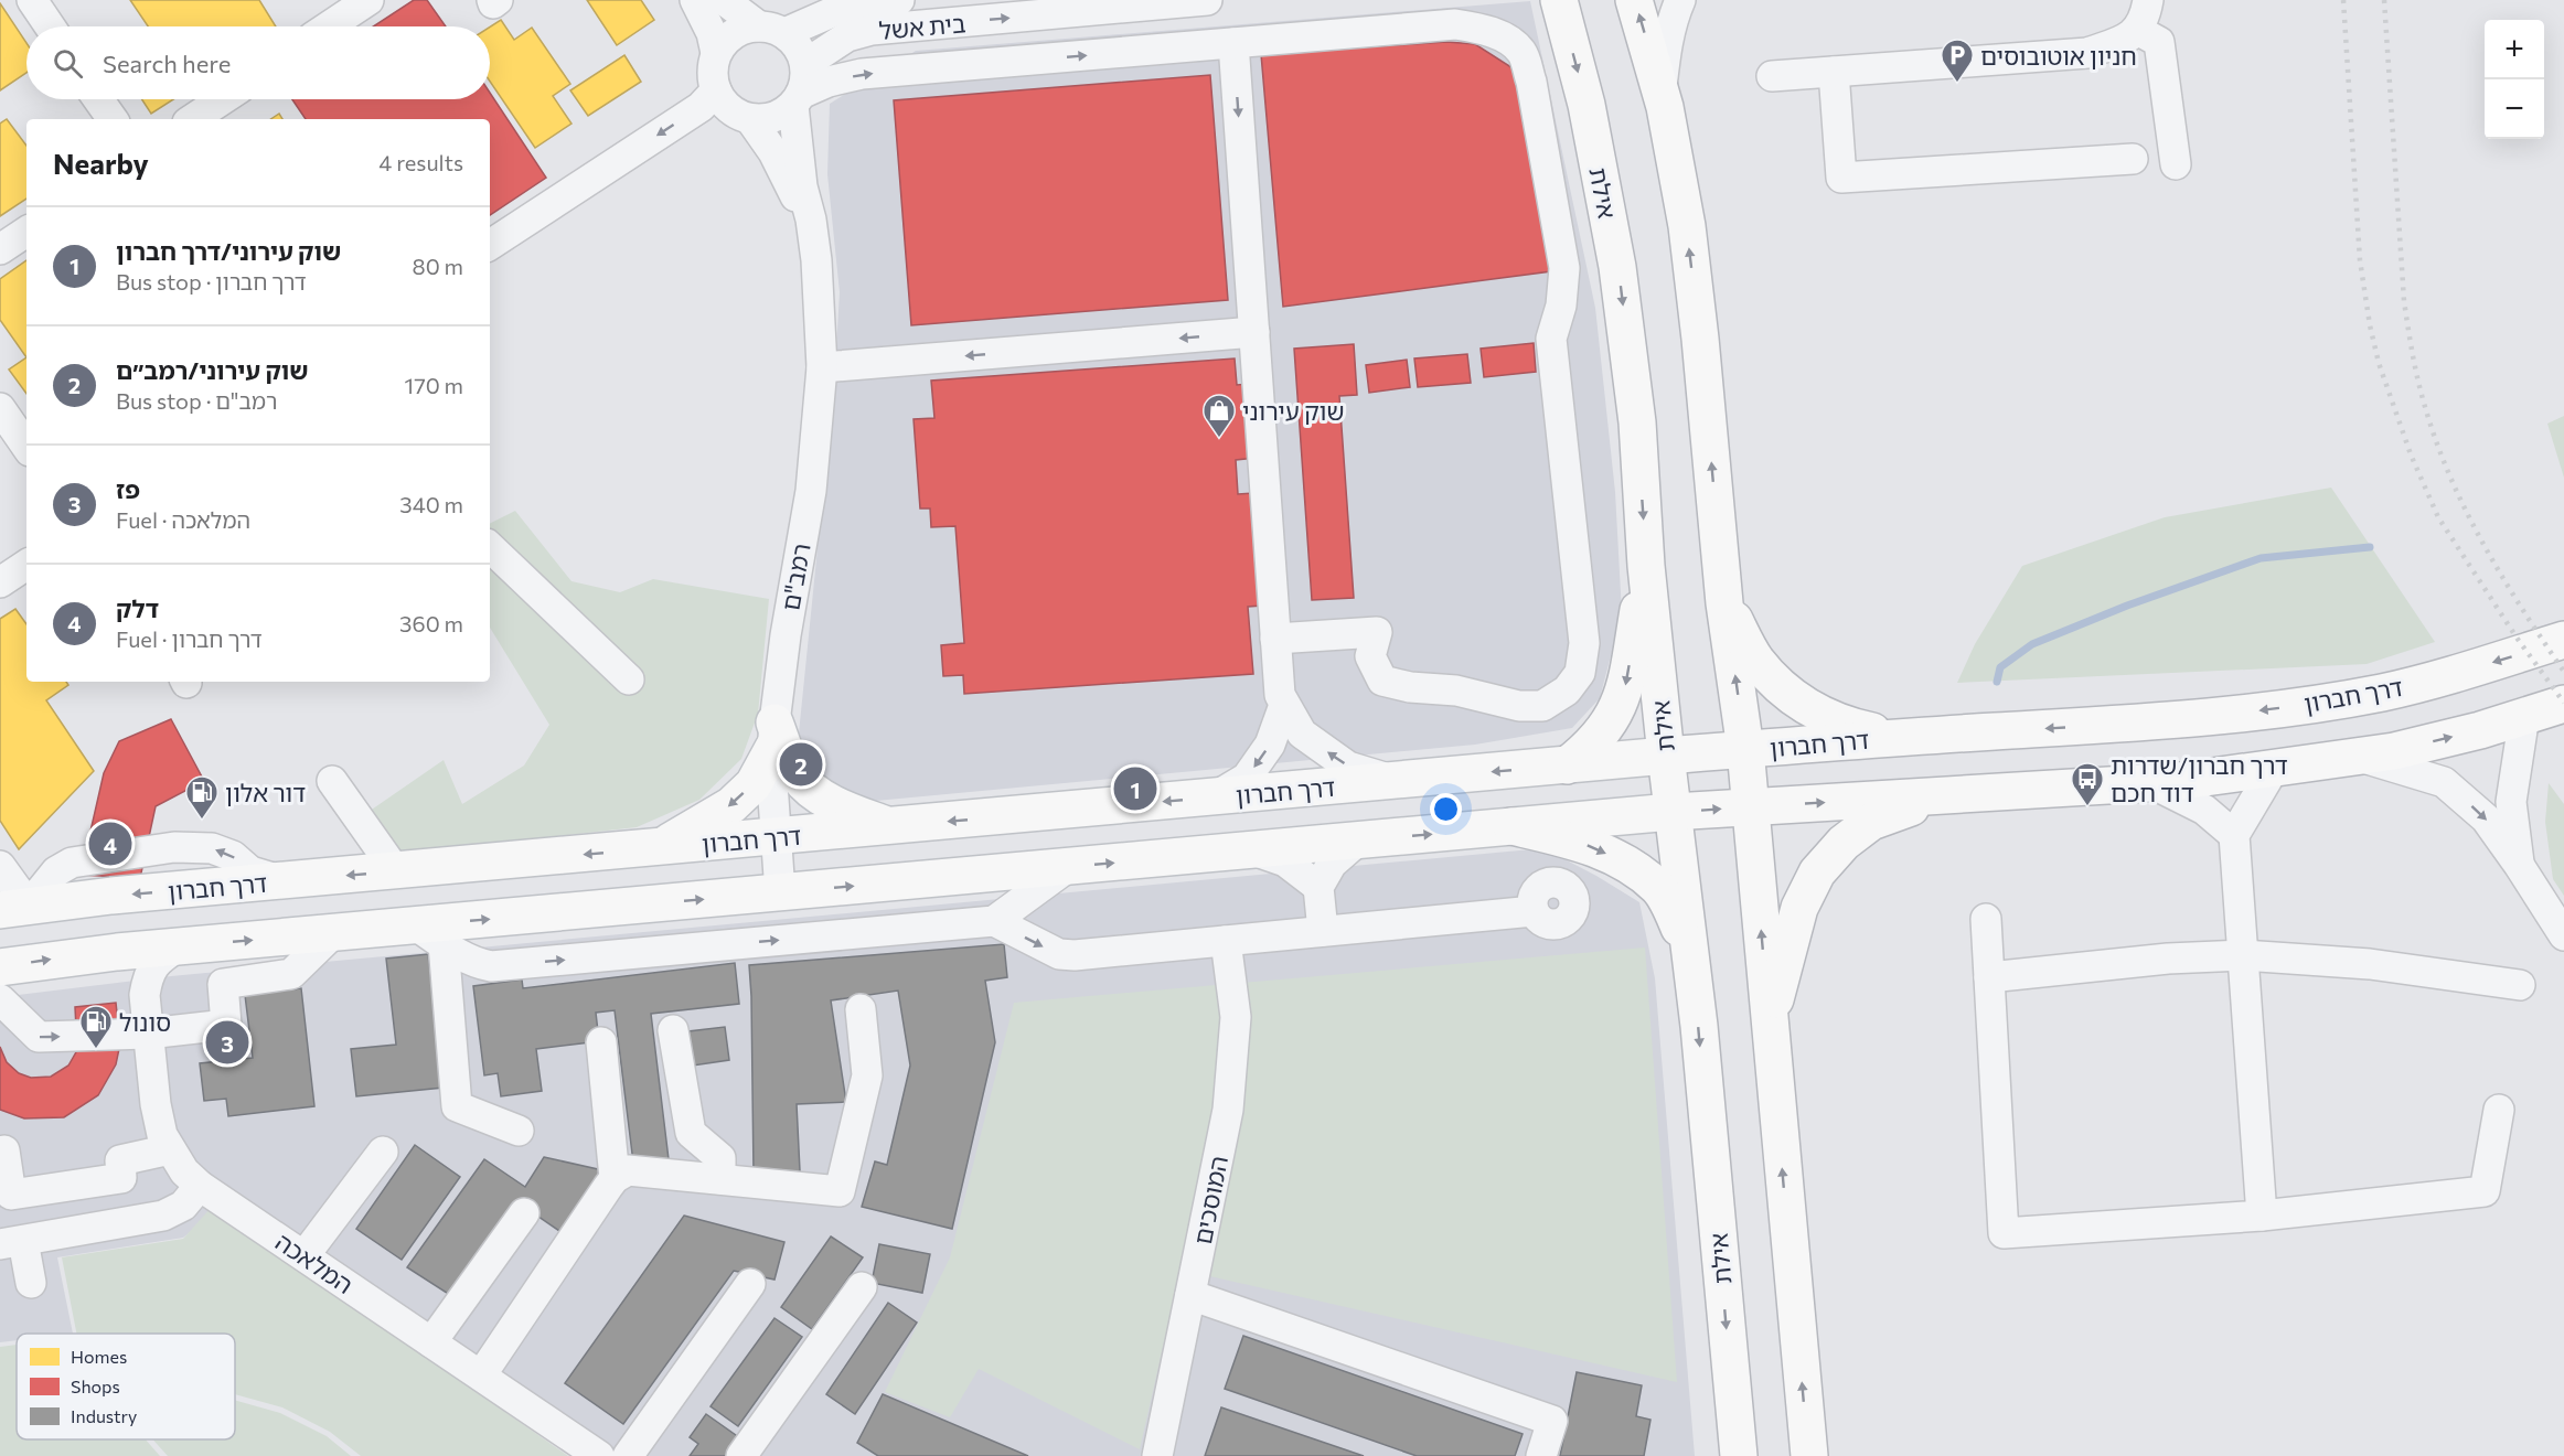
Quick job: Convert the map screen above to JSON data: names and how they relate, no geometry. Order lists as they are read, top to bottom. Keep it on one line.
{"streets":{"main road":["אילת","דרך חברון"],"street":["בית אשל","רמב\"ם","המוסכים","המלאכה"]},"crossings":[["בית אשל","רמב\"ם"],["אילת","דרך חברון"],["רמב\"ם","דרך חברון"]],"places":{"parking":["חניון אוטובוסים"],"shop":["שוק עירוני"],"bus stop":["דרך חברון/שדרות דוד חכם"],"fuel station":["דור אלון","סונול"]},"legend":["Homes","Shops","Industry"],"page":{"map_buttons":["+","−"],"search":"Search here","heading":["Nearby","4 results"],"list":[{"mark":"1","name":"שוק עירוני/דרך חברון","note":"Bus stop · דרך חברון","value":"80 m"},{"mark":"2","name":"שוק עירוני/רמב״ם","note":"Bus stop · רמב\"ם","value":"170 m"},{"mark":"3","name":"פז","note":"Fuel · המלאכה","value":"340 m"},{"mark":"4","name":"דלק","note":"Fuel · דרך חברון","value":"360 m"}],"pins":["2","1","4","3"]}}
